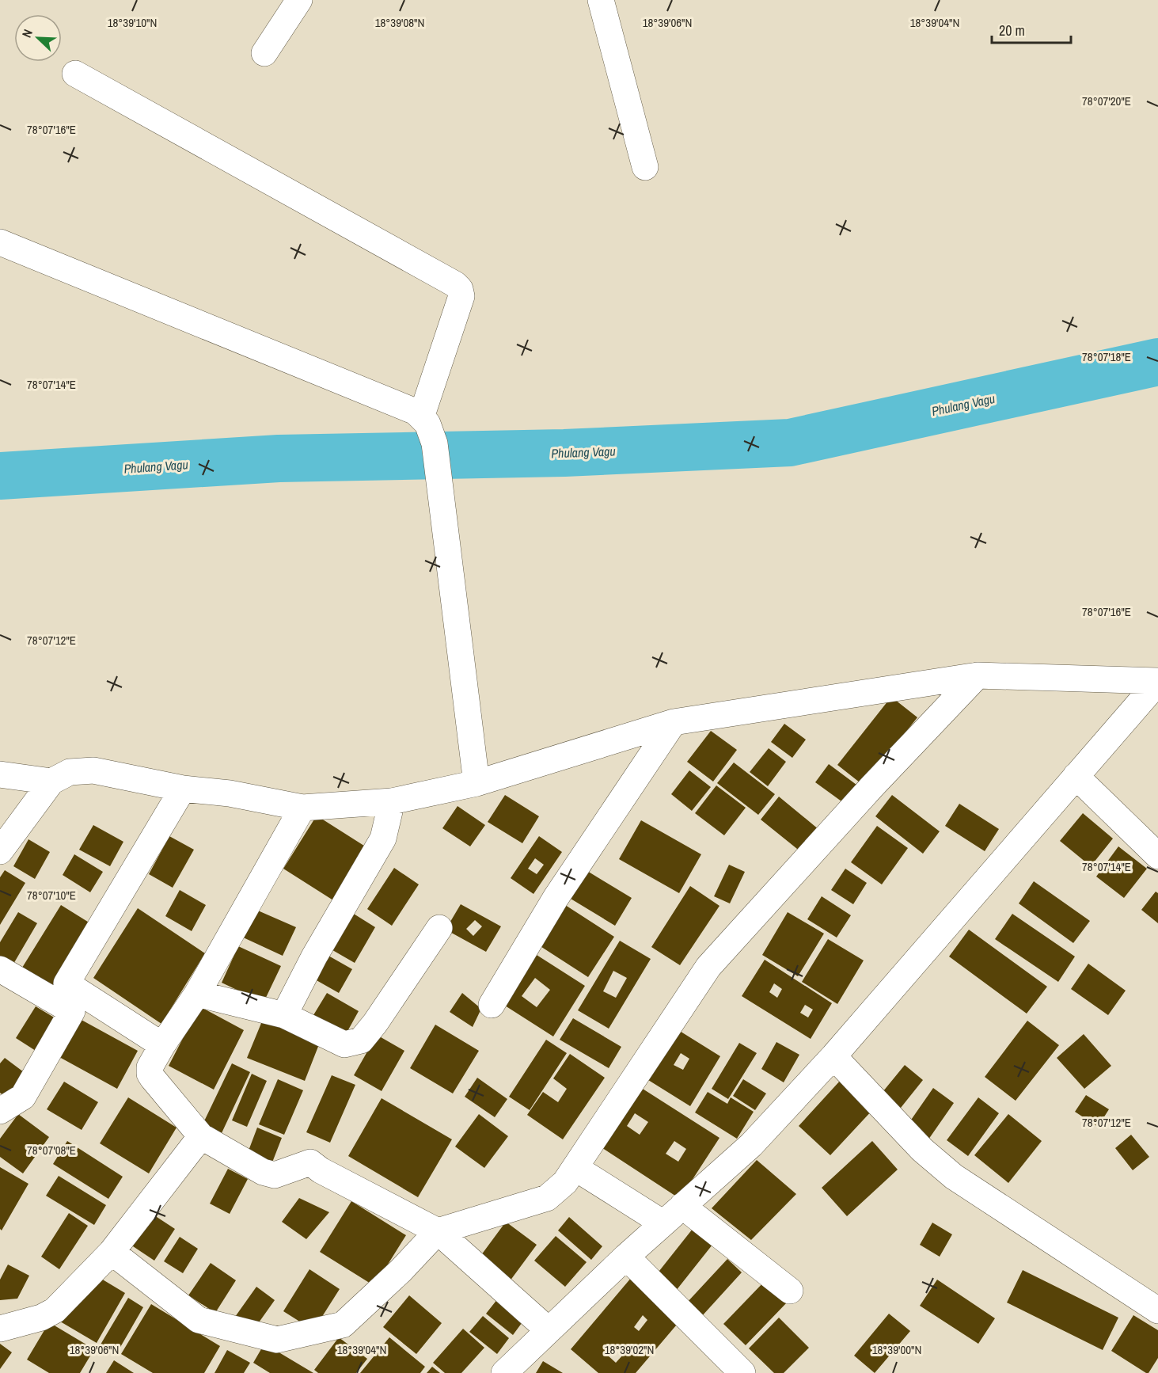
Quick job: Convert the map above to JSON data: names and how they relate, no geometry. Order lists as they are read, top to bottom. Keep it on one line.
{"water":["Phulang Vagu"],"scale_bar":"20 m","north":"top left","coordinates":["18°39'10\"N","18°39'08\"N","18°39'06\"N","18°39'04\"N","78°07'20\"E","78°07'16\"E","78°07'18\"E","78°07'14\"E","78°07'12\"E","78°07'10\"E","78°07'08\"E","18°39'02\"N","18°39'00\"N"]}
